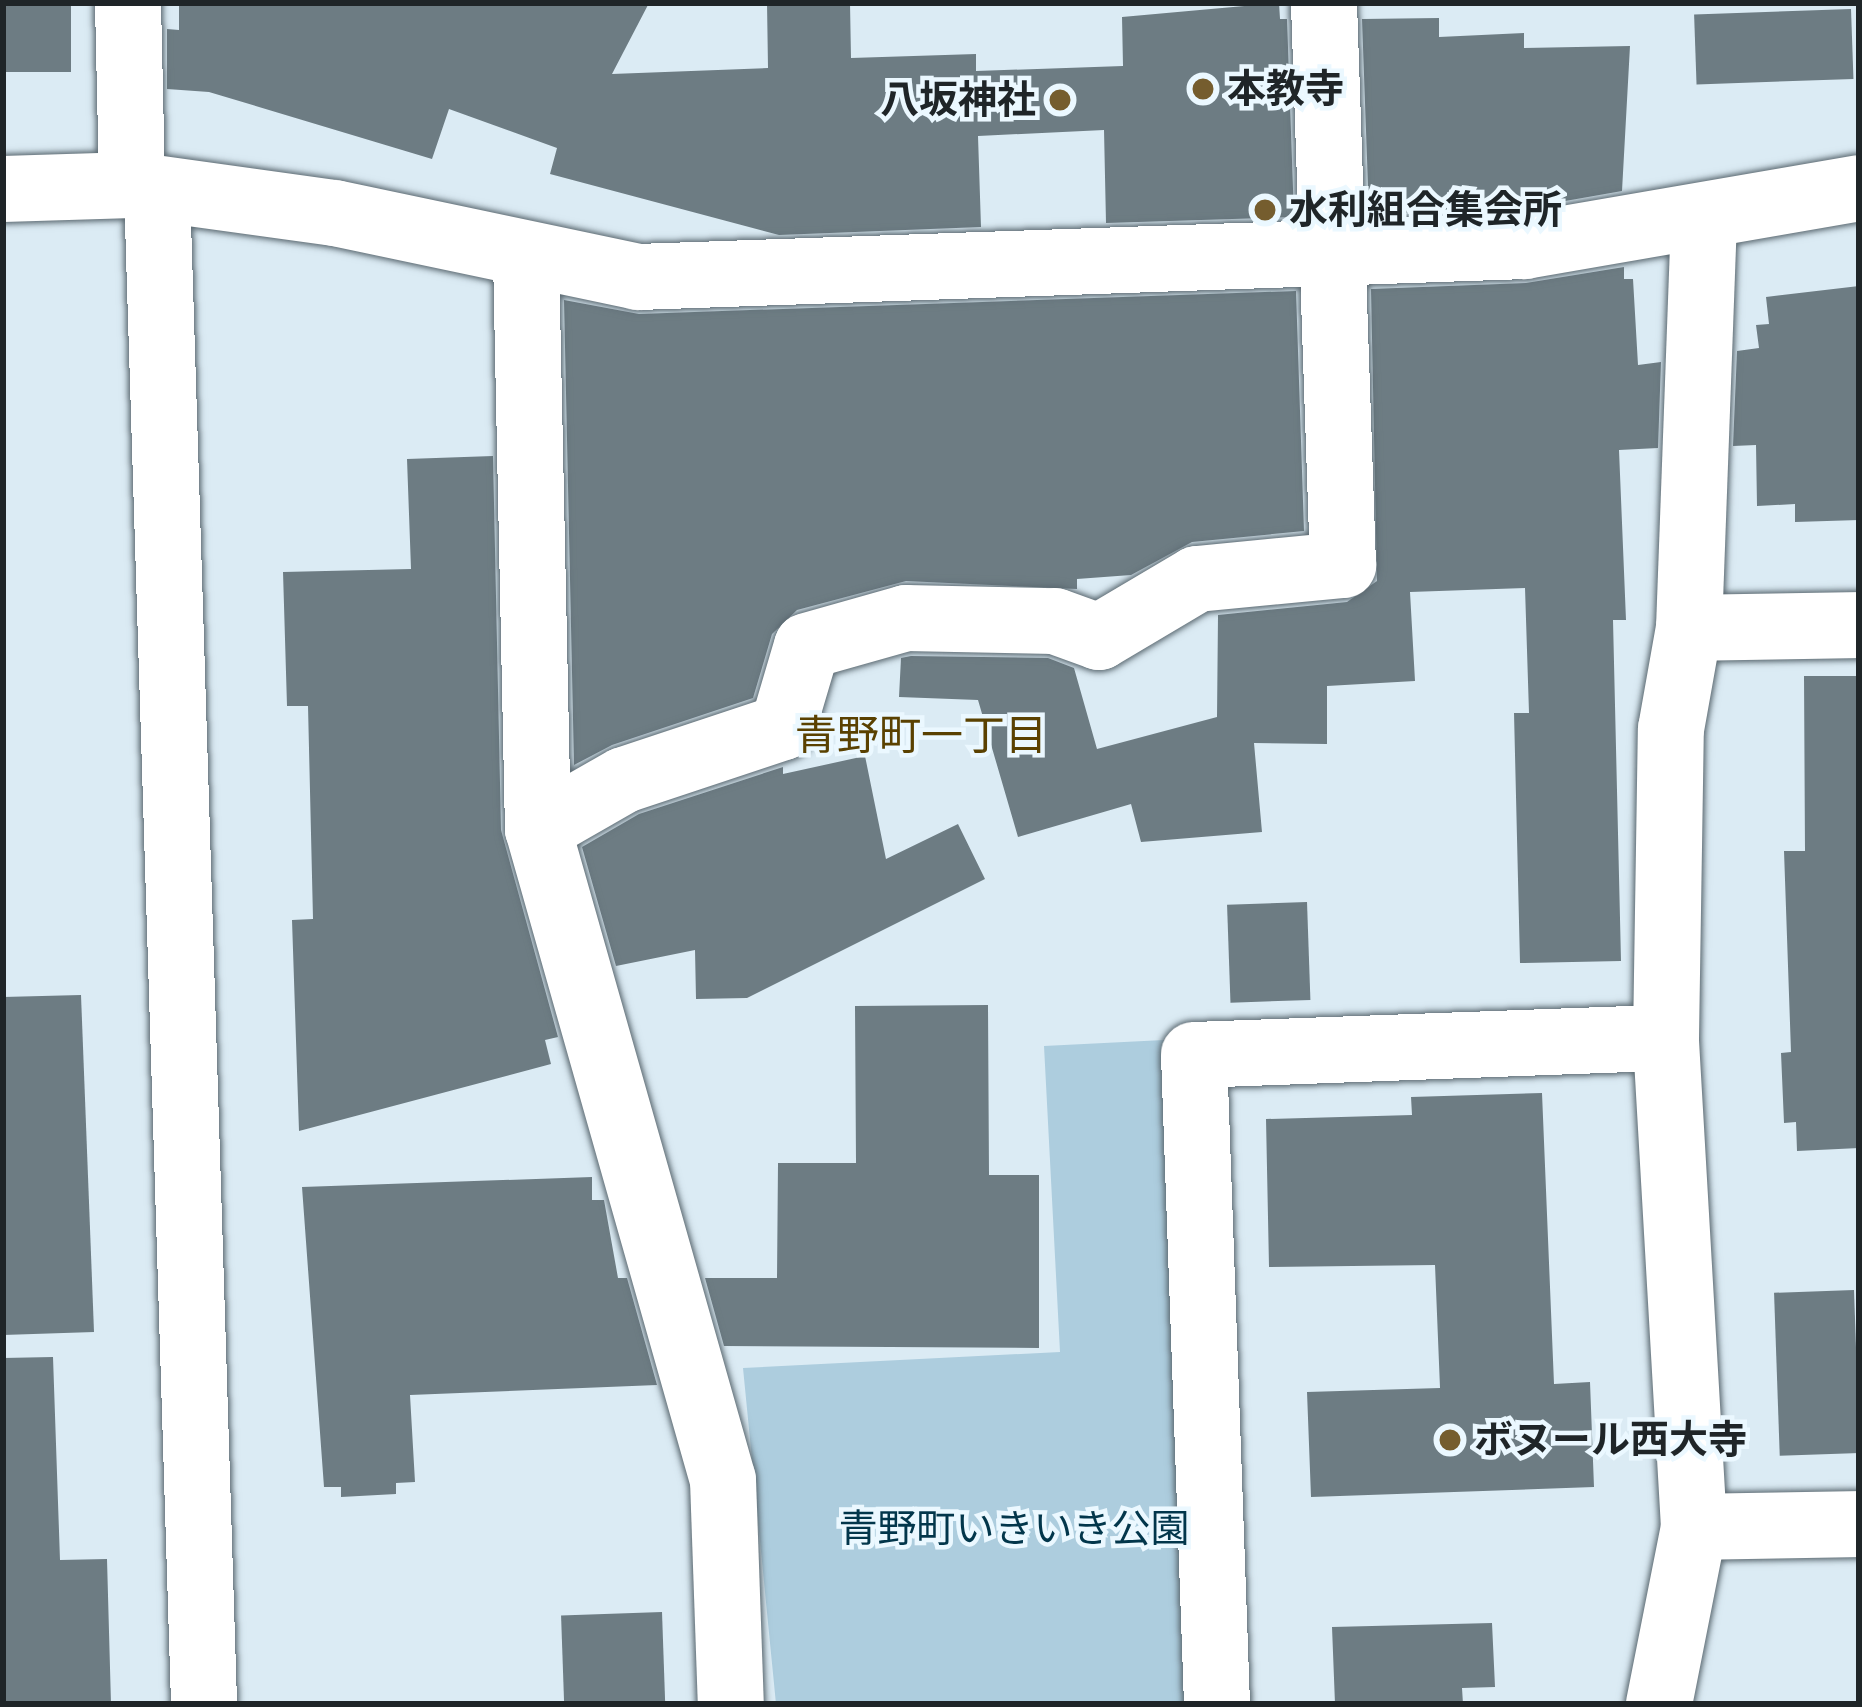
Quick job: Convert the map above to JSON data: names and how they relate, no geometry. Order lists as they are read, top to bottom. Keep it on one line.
{"districts":["青野町一丁目"],"parks":["青野町いきいき公園"],"places":["本教寺","八坂神社","水利組合集会所","ボヌール西大寺"]}
